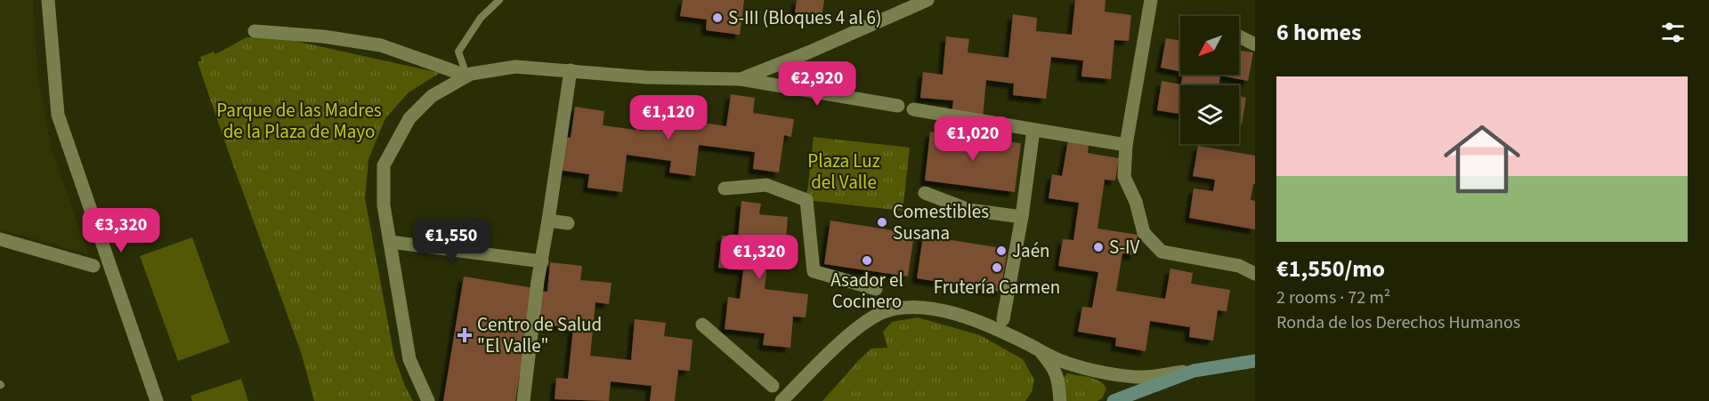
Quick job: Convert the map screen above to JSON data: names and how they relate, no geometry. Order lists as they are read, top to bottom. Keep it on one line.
{"parks":["Parque de las Madres de la Plaza de Mayo","Plaza Luz del Valle"],"places":{"other":["S-III (Bloques 4 al 6)","Comestibles Susana","S-IV","Jaén","Asador el Cocinero","Frutería Carmen"],"health":["Centro de Salud \"El Valle\""]},"north":"bottom left","page":{"heading":"6 homes","price":["€2,920","€1,120","€1,020","€3,320","€1,550","€1,320"],"list":[{"name":"€1,550/mo","note":"2 rooms · 72 m² · Ronda de los Derechos Humanos"}]}}
